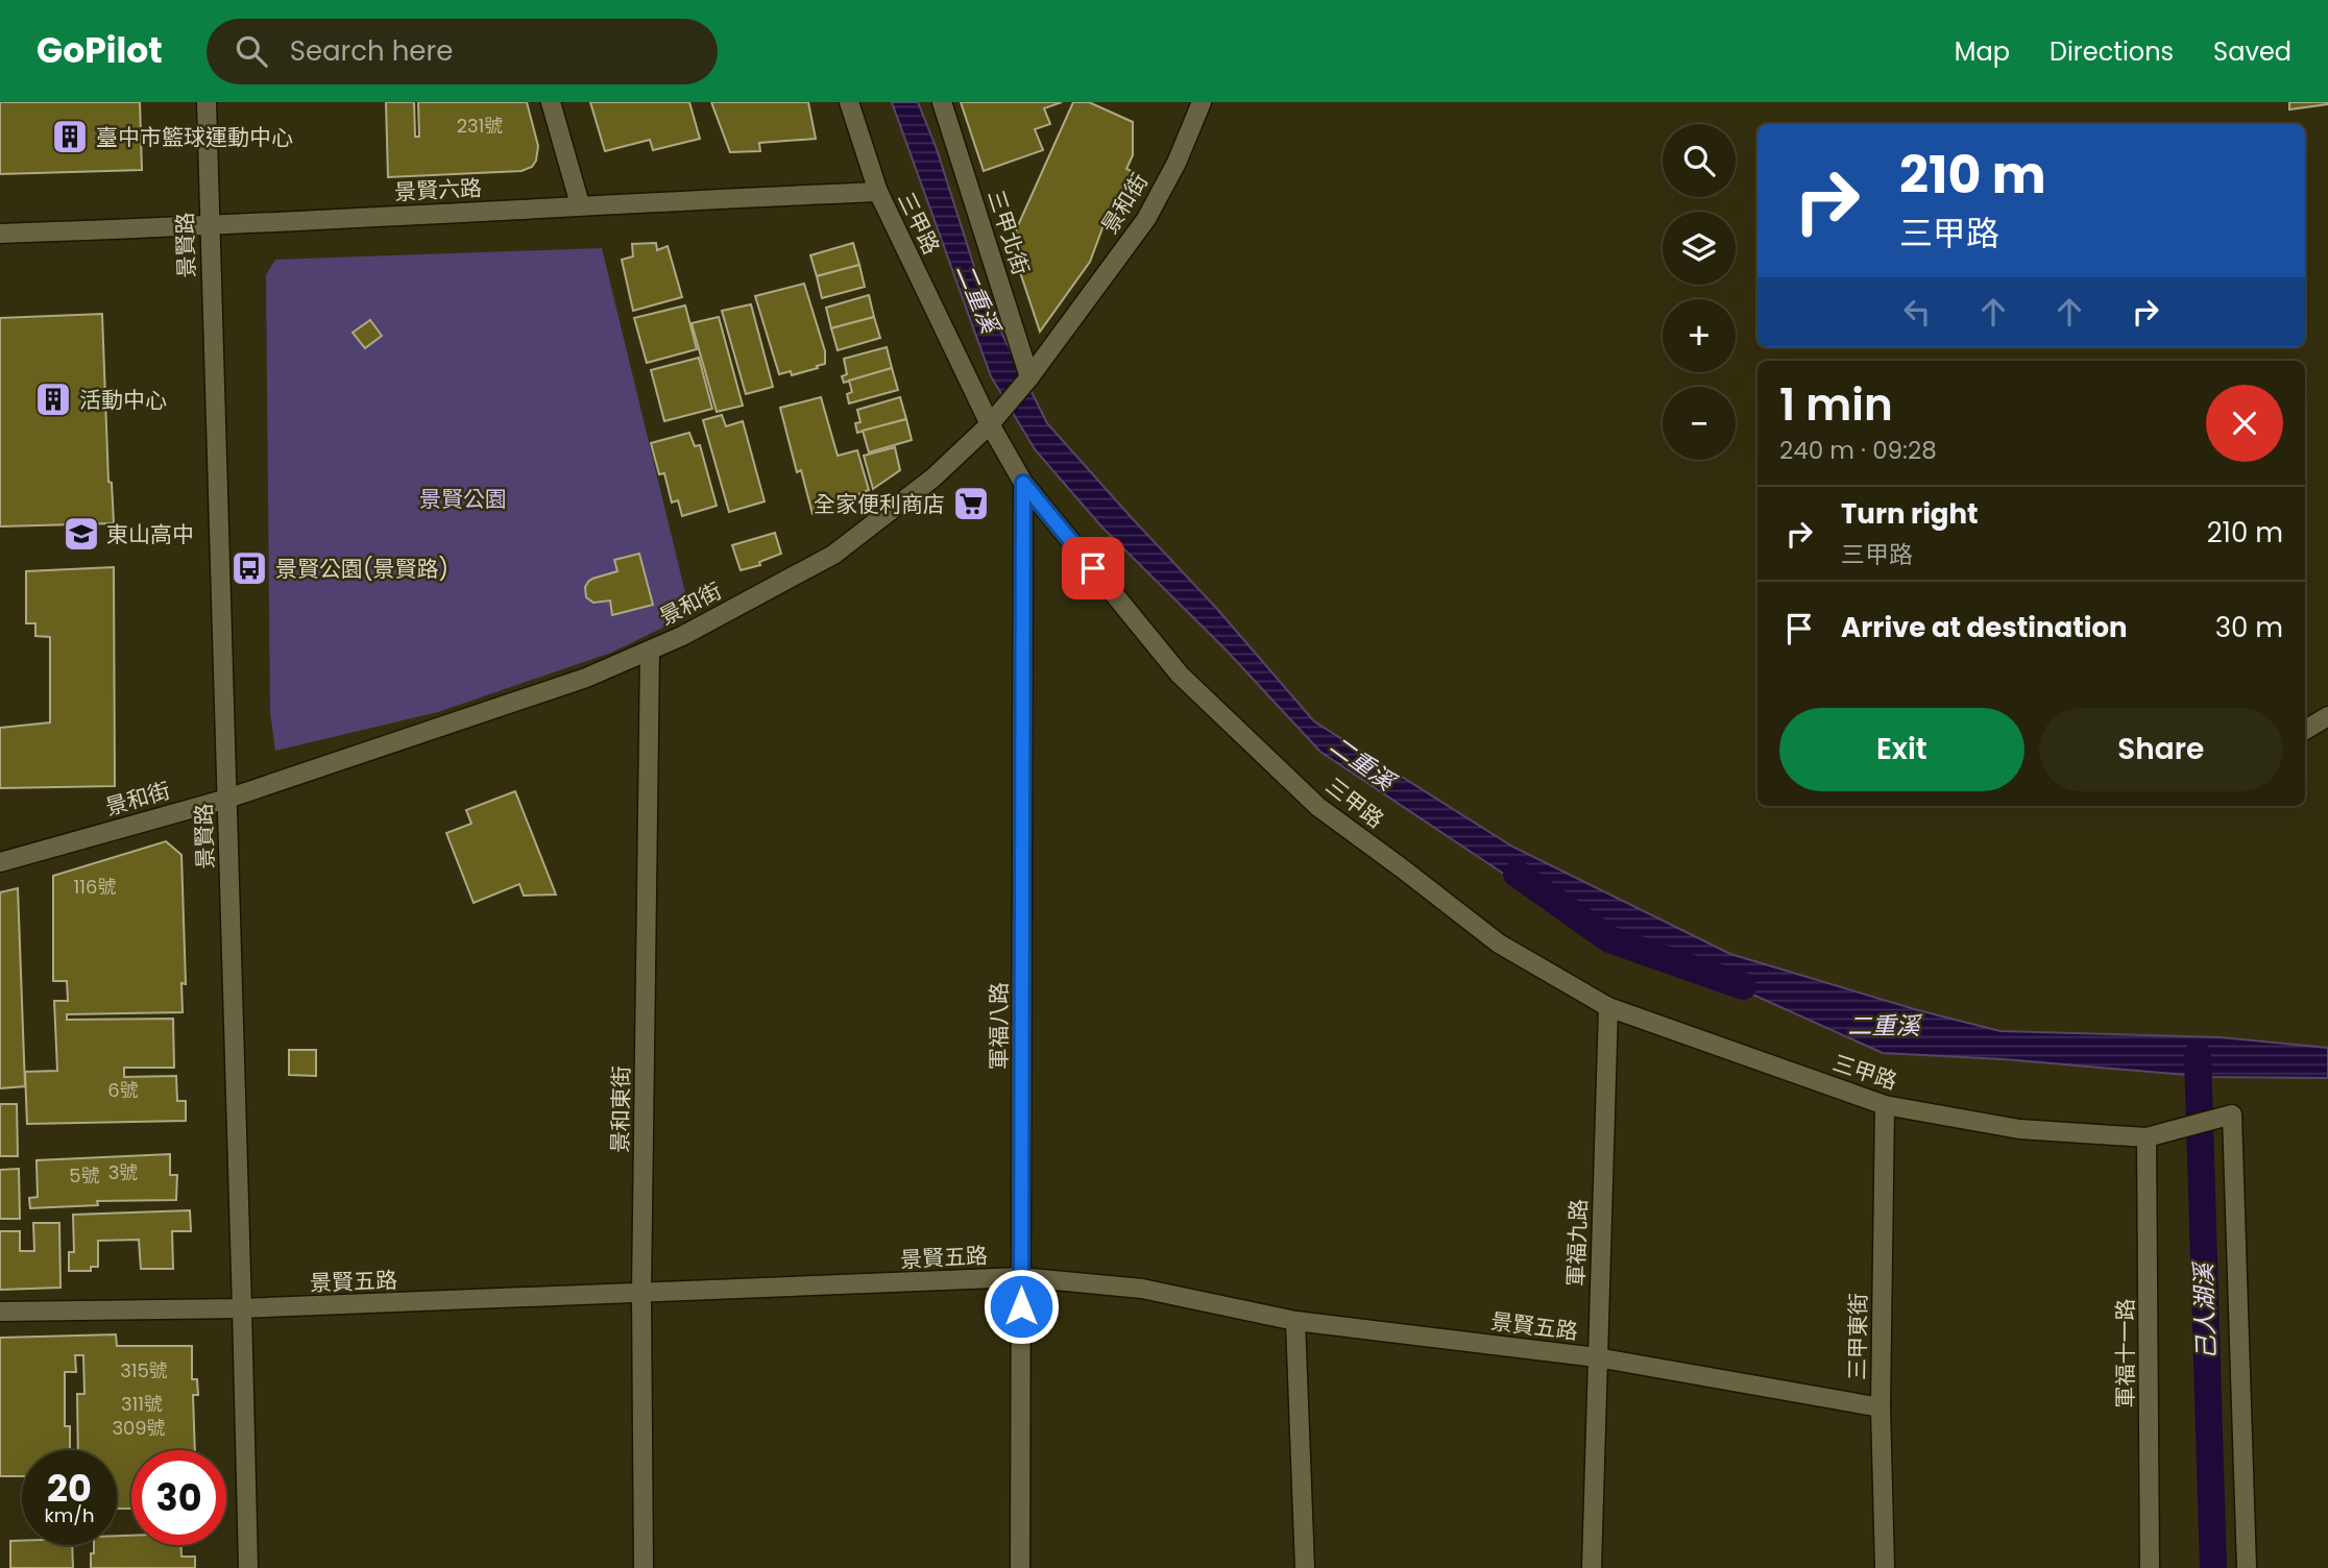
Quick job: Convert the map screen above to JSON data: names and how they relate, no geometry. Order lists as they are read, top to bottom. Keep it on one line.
{"streets":{"street":["景賢六路","景和街","三甲路","三甲北街","景賢路","軍福八路","景和東街","軍福九路","景賢五路","三甲東街","軍福十一路"]},"crossings":[["景賢六路","三甲路"],["景賢六路","景賢路"],["景和街","三甲路"],["景和街","三甲北街"],["景和街","景賢路"],["景和街","景和東街"],["三甲路","軍福八路"],["三甲路","軍福九路"],["三甲路","三甲東街"],["三甲路","軍福十一路"],["景賢路","景賢五路"],["軍福八路","景賢五路"],["景和東街","景賢五路"],["軍福九路","景賢五路"],["景賢五路","三甲東街"]],"water":["二重溪","己人湖溪"],"parks":["景賢公園"],"places":{"building":["臺中市籃球運動中心","活動中心"],"supermarket":["全家便利商店"],"school or university":["東山高中"],"bus stop":["景賢公園(景賢路)"]},"house_numbers":["231號","116號","6號","3號","5號","315號","311號","309號"],"page":{"header":"GoPilot","search":"Search here","nav":["Map","Directions","Saved"],"map_buttons":["+","−"],"turn":["210 m","三甲路"],"heading":["1 min","240 m · 09:28"],"list":[{"name":"Turn right","note":"三甲路","value":"210 m"},{"name":"Arrive at destination","value":"30 m"}],"buttons":["Exit","Share"],"speed":"20 km/h","limit":"30"}}
